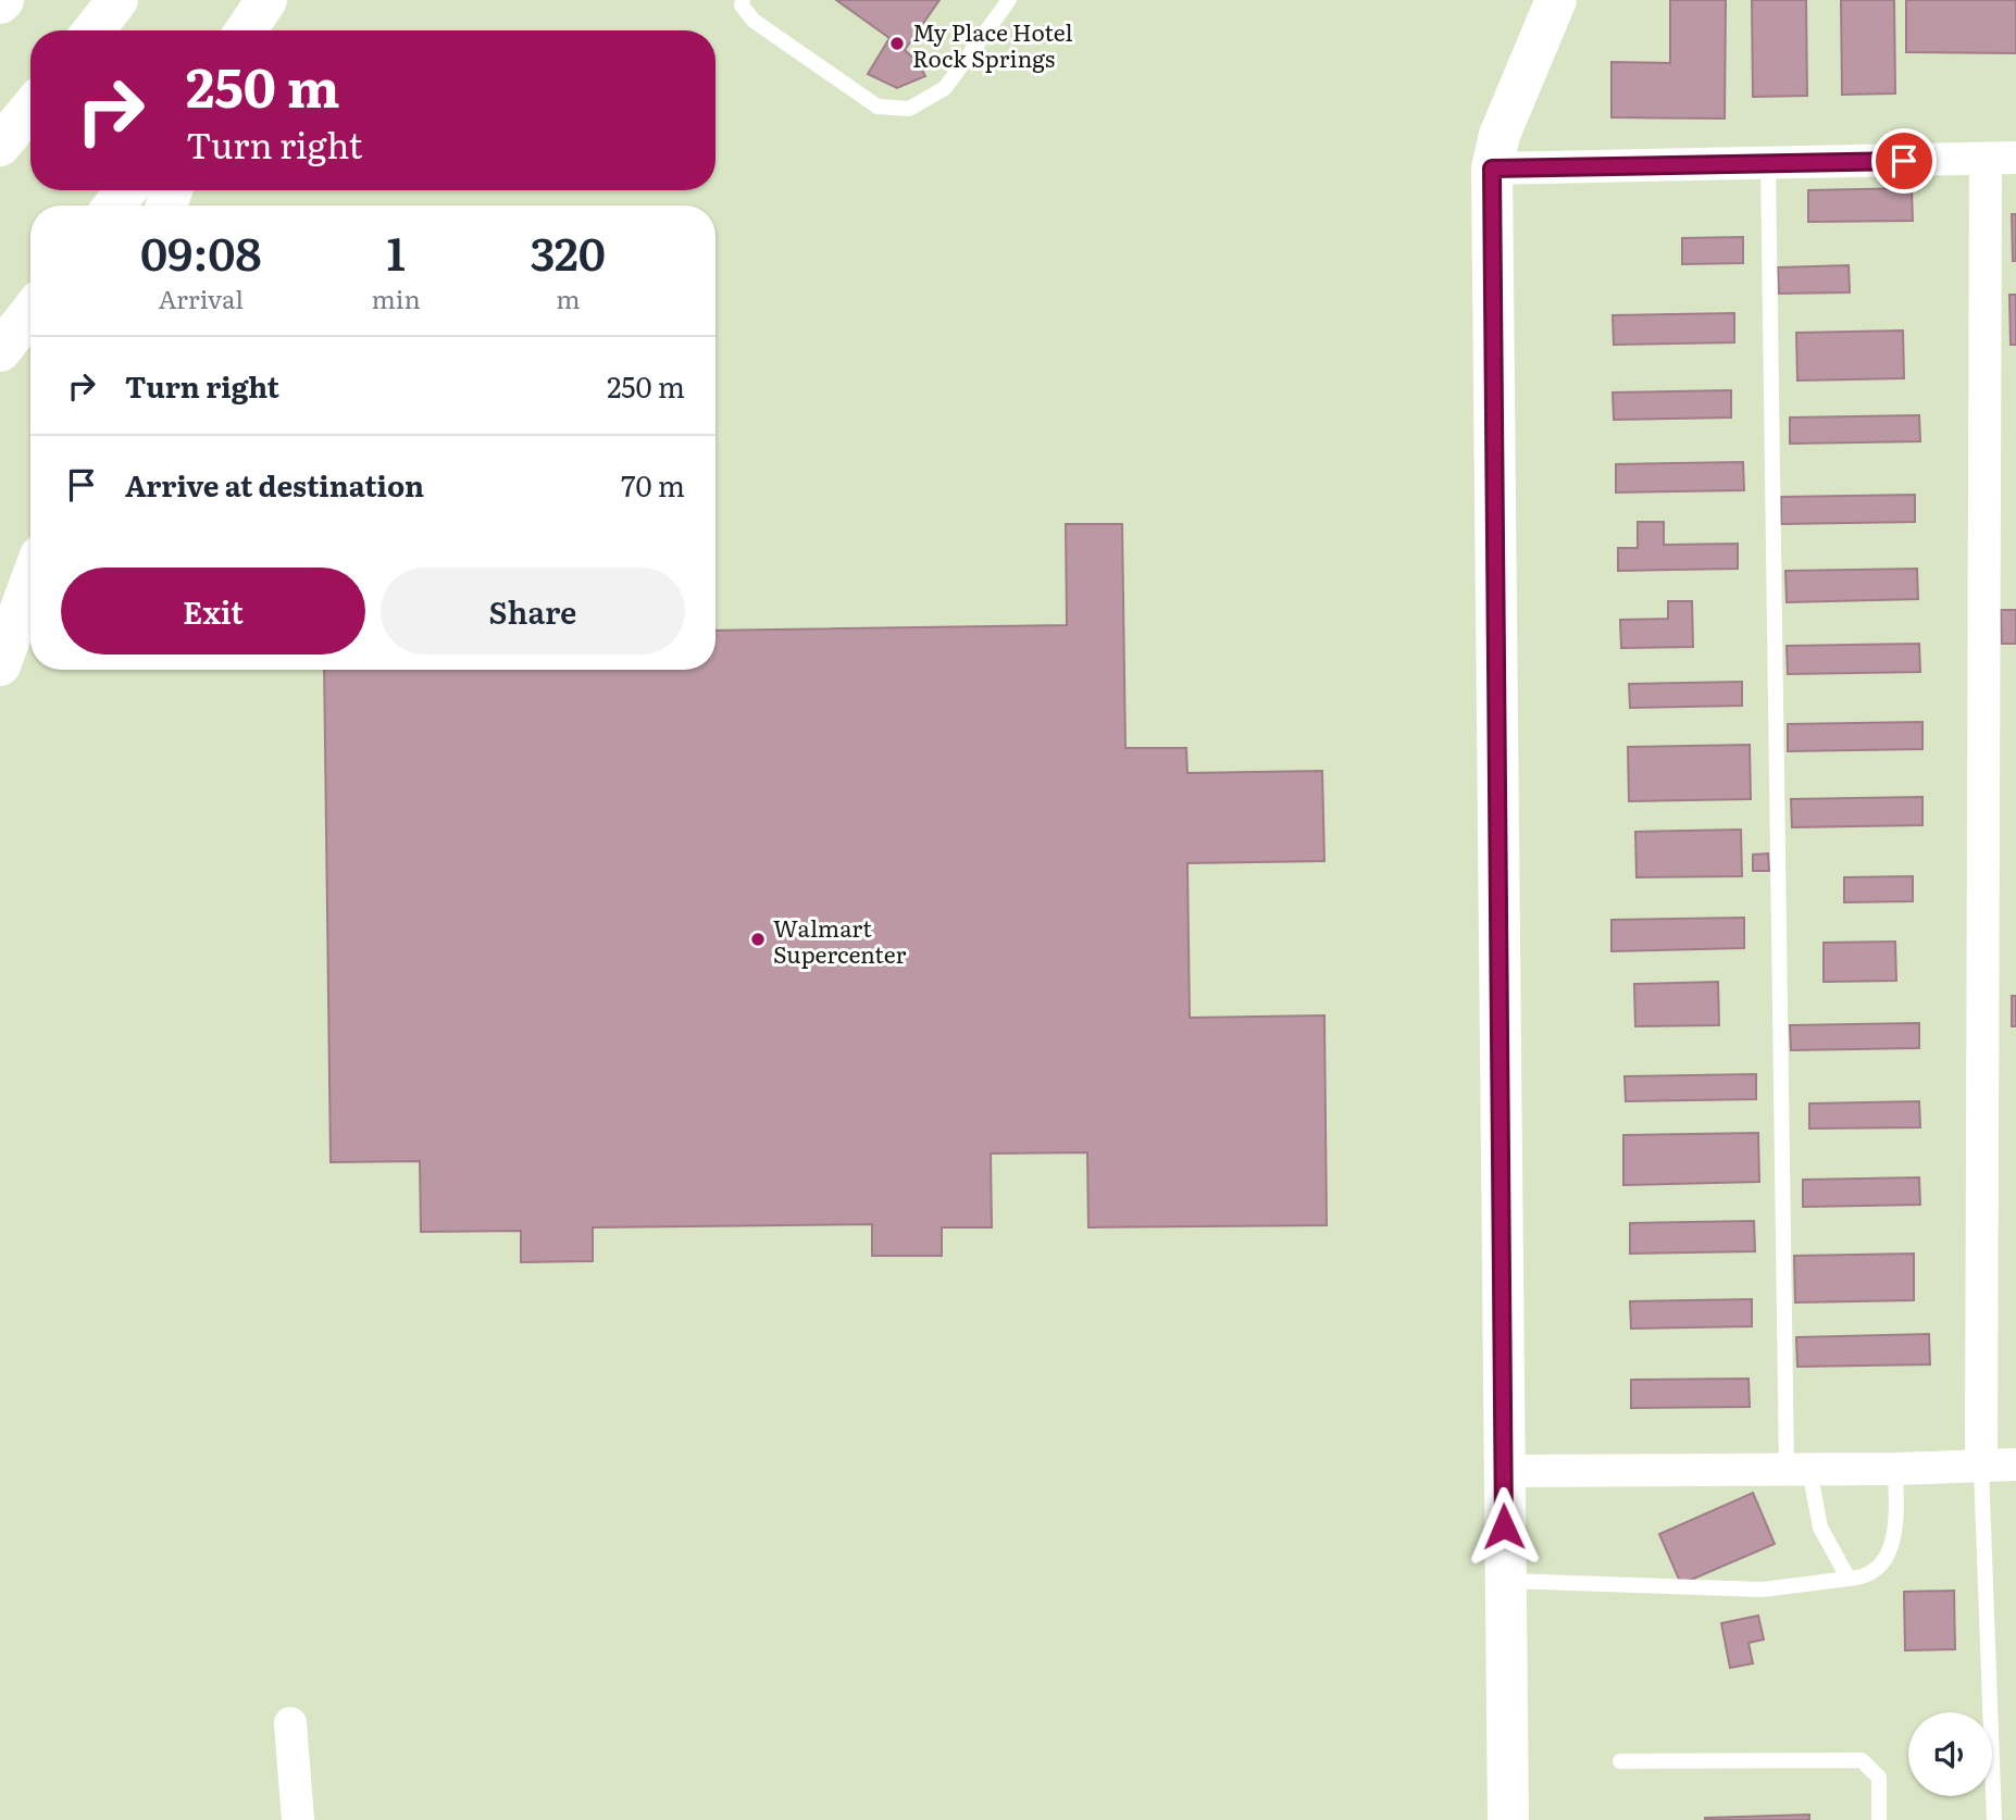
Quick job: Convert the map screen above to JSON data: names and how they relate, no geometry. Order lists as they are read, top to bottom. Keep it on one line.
{"places":["My Place Hotel Rock Springs","Walmart Supercenter"],"page":{"turn":["250 m","Turn right"],"eta":["09:08","Arrival","1","min","320","m"],"list":[{"name":"Turn right","value":"250 m"},{"name":"Arrive at destination","value":"70 m"}],"buttons":["Exit","Share"]}}
